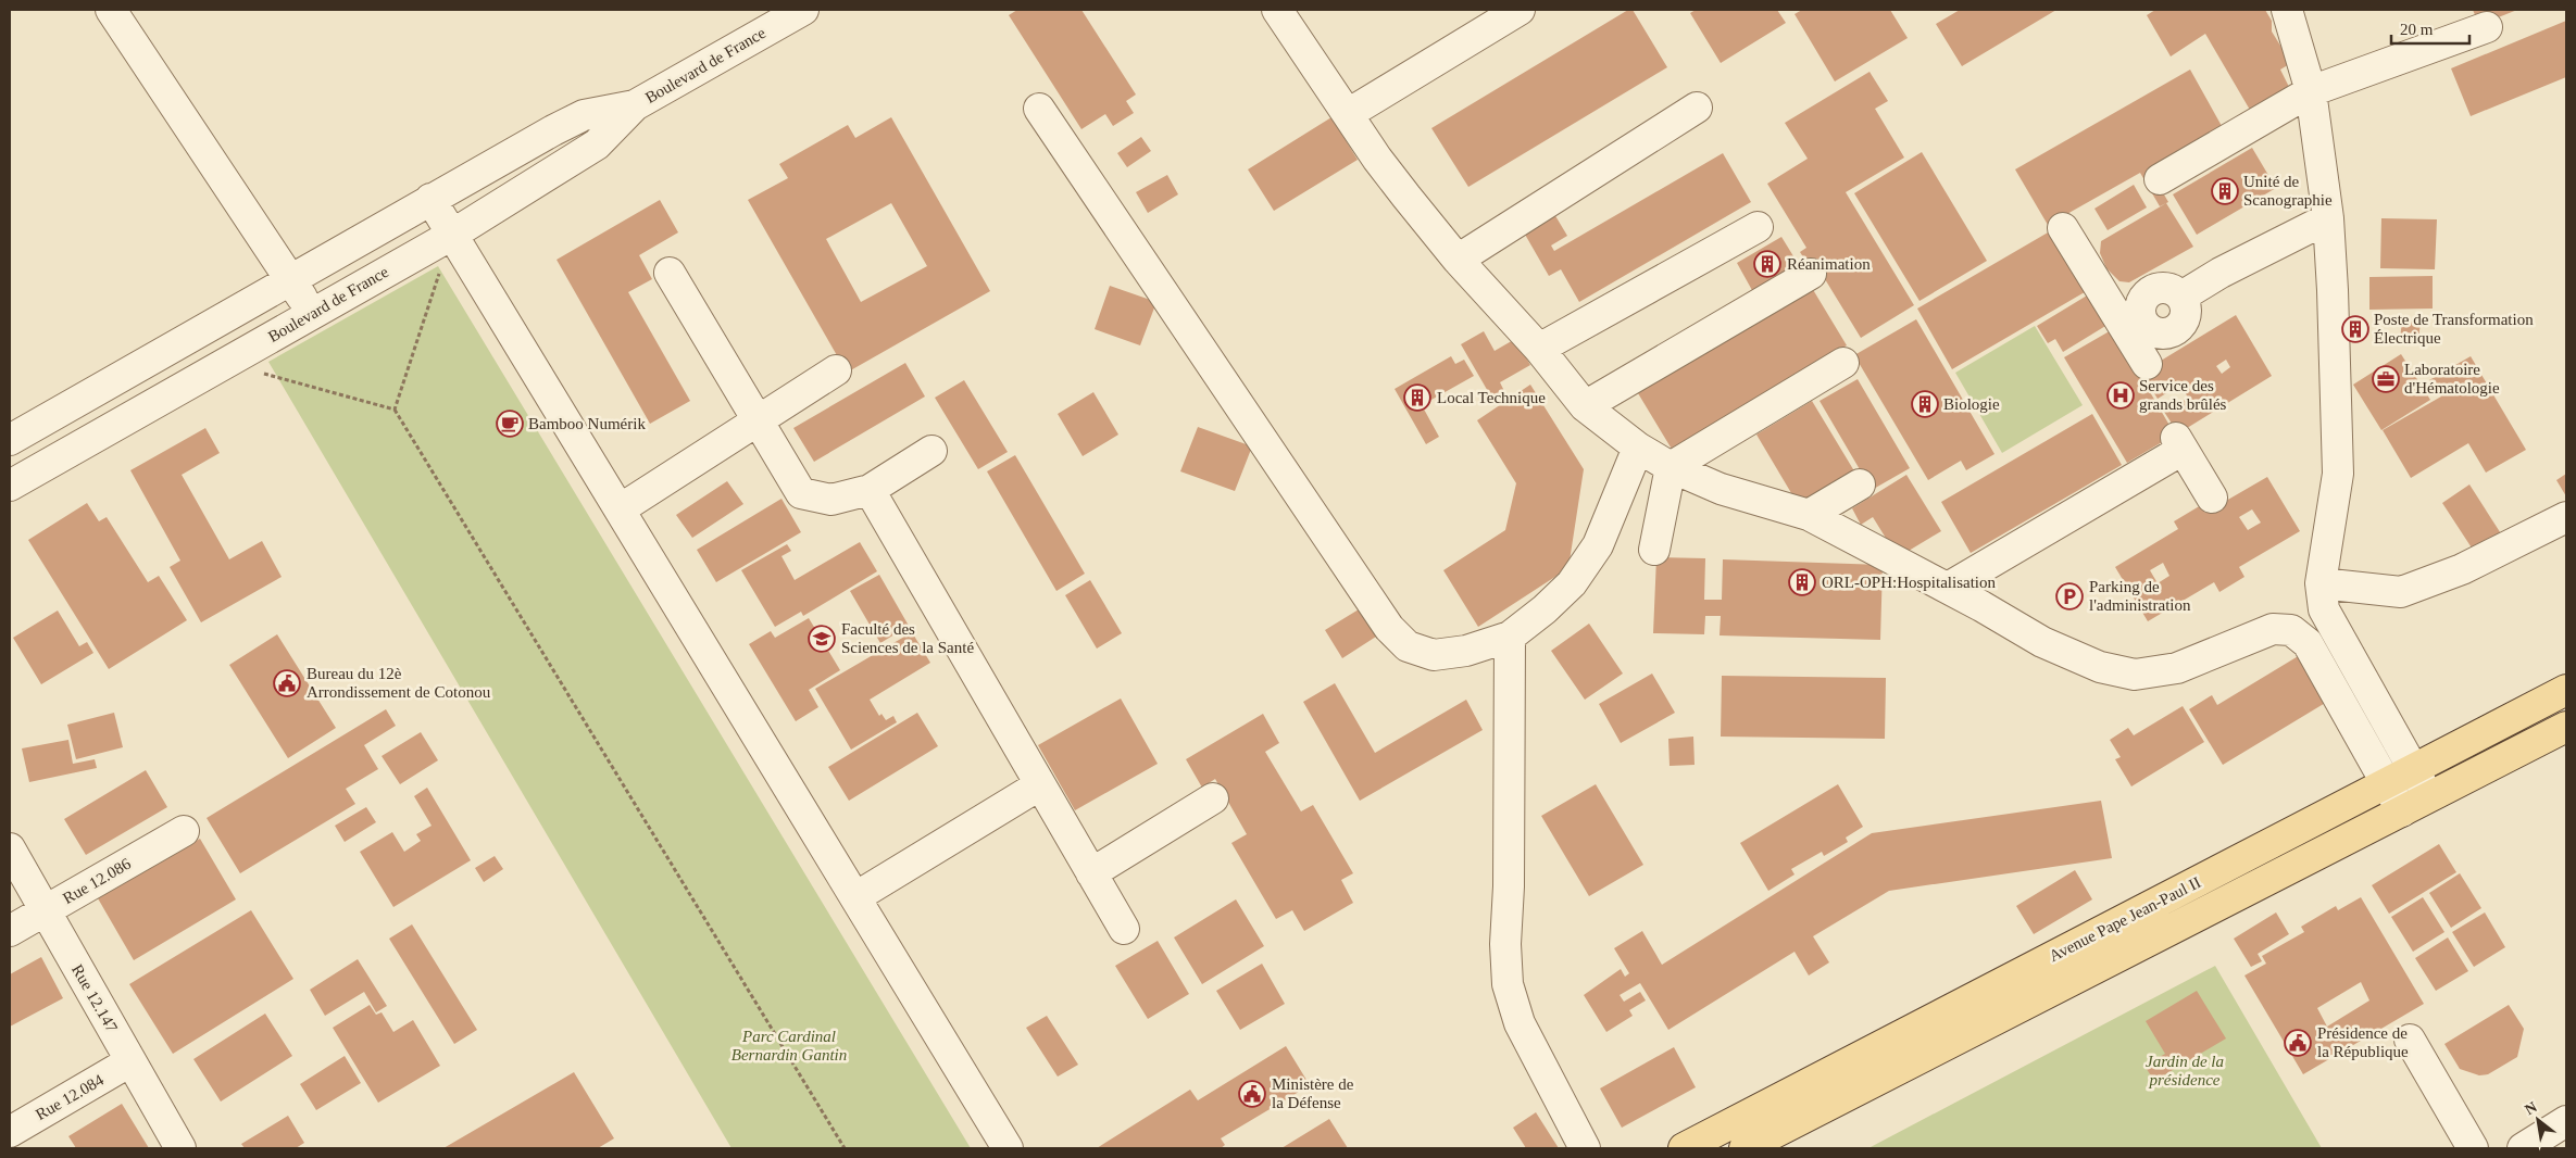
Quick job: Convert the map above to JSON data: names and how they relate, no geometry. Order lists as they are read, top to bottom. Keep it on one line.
{"streets":{"main road":["Avenue Pape Jean-Paul II"],"street":["Boulevard de France","Rue 12.086","Rue 12.147","Rue 12.084"]},"crossings":[["Rue 12.086","Rue 12.147"],["Rue 12.147","Rue 12.084"]],"parks":["Parc Cardinal Bernardin Gantin","Jardin de la présidence"],"places":{"building":["Unité de Scanographie","Réanimation","Poste de Transformation Électrique","Local Technique","Biologie","ORL-OPH:Hospitalisation"],"office":["Laboratoire d'Hématologie"],"hospital":["Service des grands brûlés"],"cafe":["Bamboo Numérik"],"parking":["Parking de l'administration"],"school or university":["Faculté des Sciences de la Santé"],"public building":["Bureau du 12è Arrondissement de Cotonou","Présidence de la République","Ministère de la Défense"]},"scale_bar":"20 m","north":"top left"}
